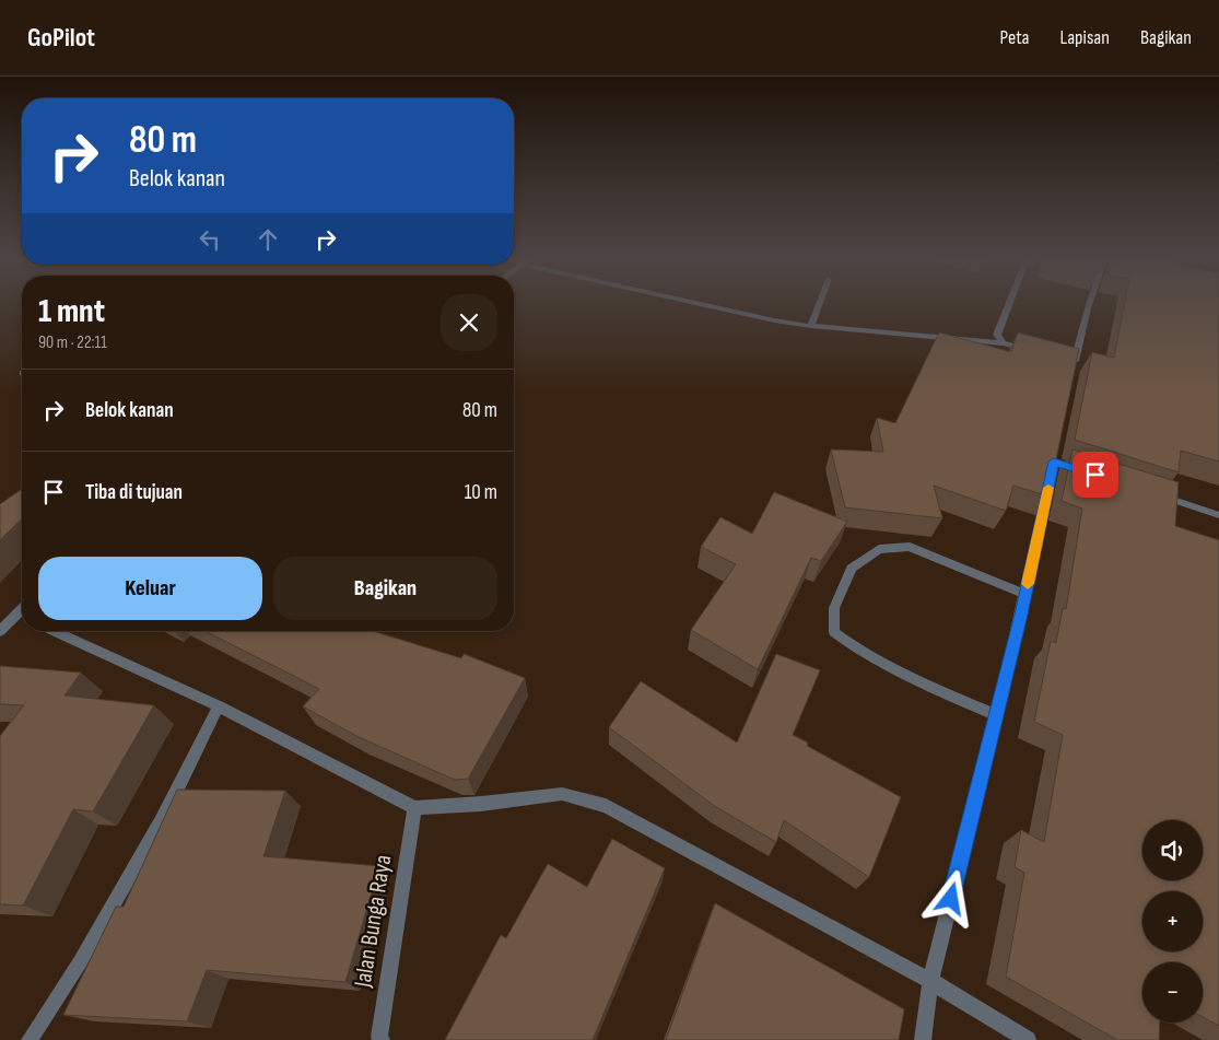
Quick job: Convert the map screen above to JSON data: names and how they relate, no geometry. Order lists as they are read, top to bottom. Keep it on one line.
{"streets":{"street":["Jalan Bunga Raya"]},"page":{"header":"GoPilot","nav":["Peta","Lapisan","Bagikan"],"turn":["80 m","Belok kanan"],"heading":["1 mnt","90 m · 22:11"],"list":[{"name":"Belok kanan","value":"80 m"},{"name":"Tiba di tujuan","value":"10 m"}],"buttons":["Keluar","Bagikan"],"map_buttons":["+","−"]}}
